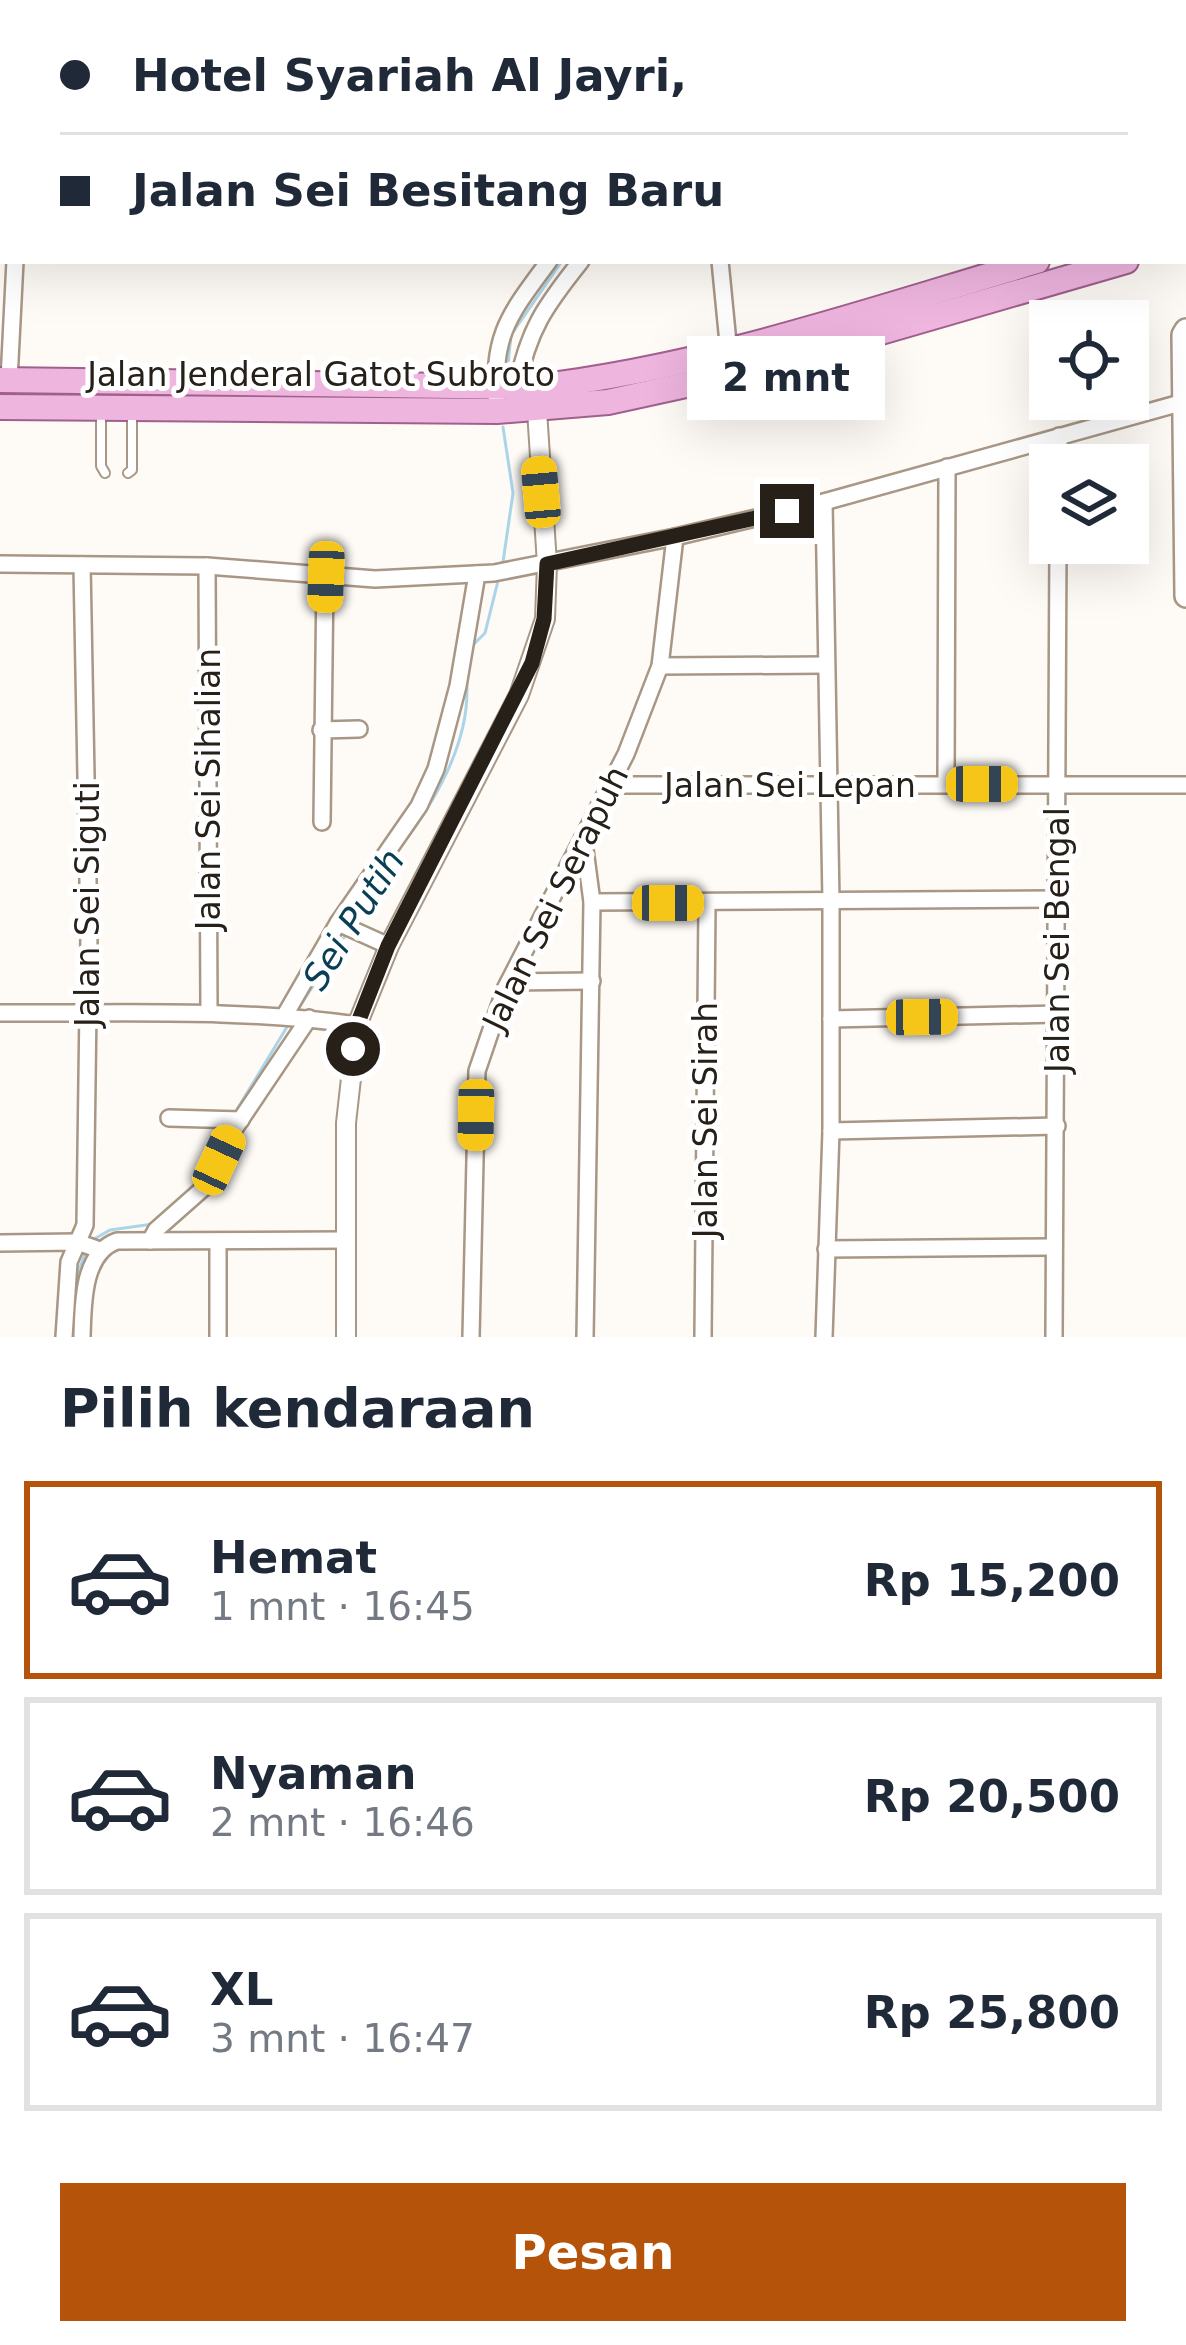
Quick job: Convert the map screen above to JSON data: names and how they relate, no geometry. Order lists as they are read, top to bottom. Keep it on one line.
{"streets":{"main road":["Jalan Jenderal Gatot Subroto"],"street":["Jalan Sei Lepan","Jalan Sei Sihalian","Jalan Sei Serapuh","Jalan Sei Siguti","Jalan Sei Bengal","Jalan Sei Sirah"]},"crossings":[["Jalan Sei Lepan","Jalan Sei Serapuh"],["Jalan Sei Lepan","Jalan Sei Bengal"]],"water":["Sei Putih"],"page":{"banner":["Hotel Syariah Al Jayri,","Jalan Sei Besitang Baru"],"bubble":"2 mnt","heading":"Pilih kendaraan","list":[{"name":"Hemat","note":"1 mnt · 16:45","value":"Rp 15,200"},{"name":"Nyaman","note":"2 mnt · 16:46","value":"Rp 20,500"},{"name":"XL","note":"3 mnt · 16:47","value":"Rp 25,800"}],"buttons":"Pesan"}}
